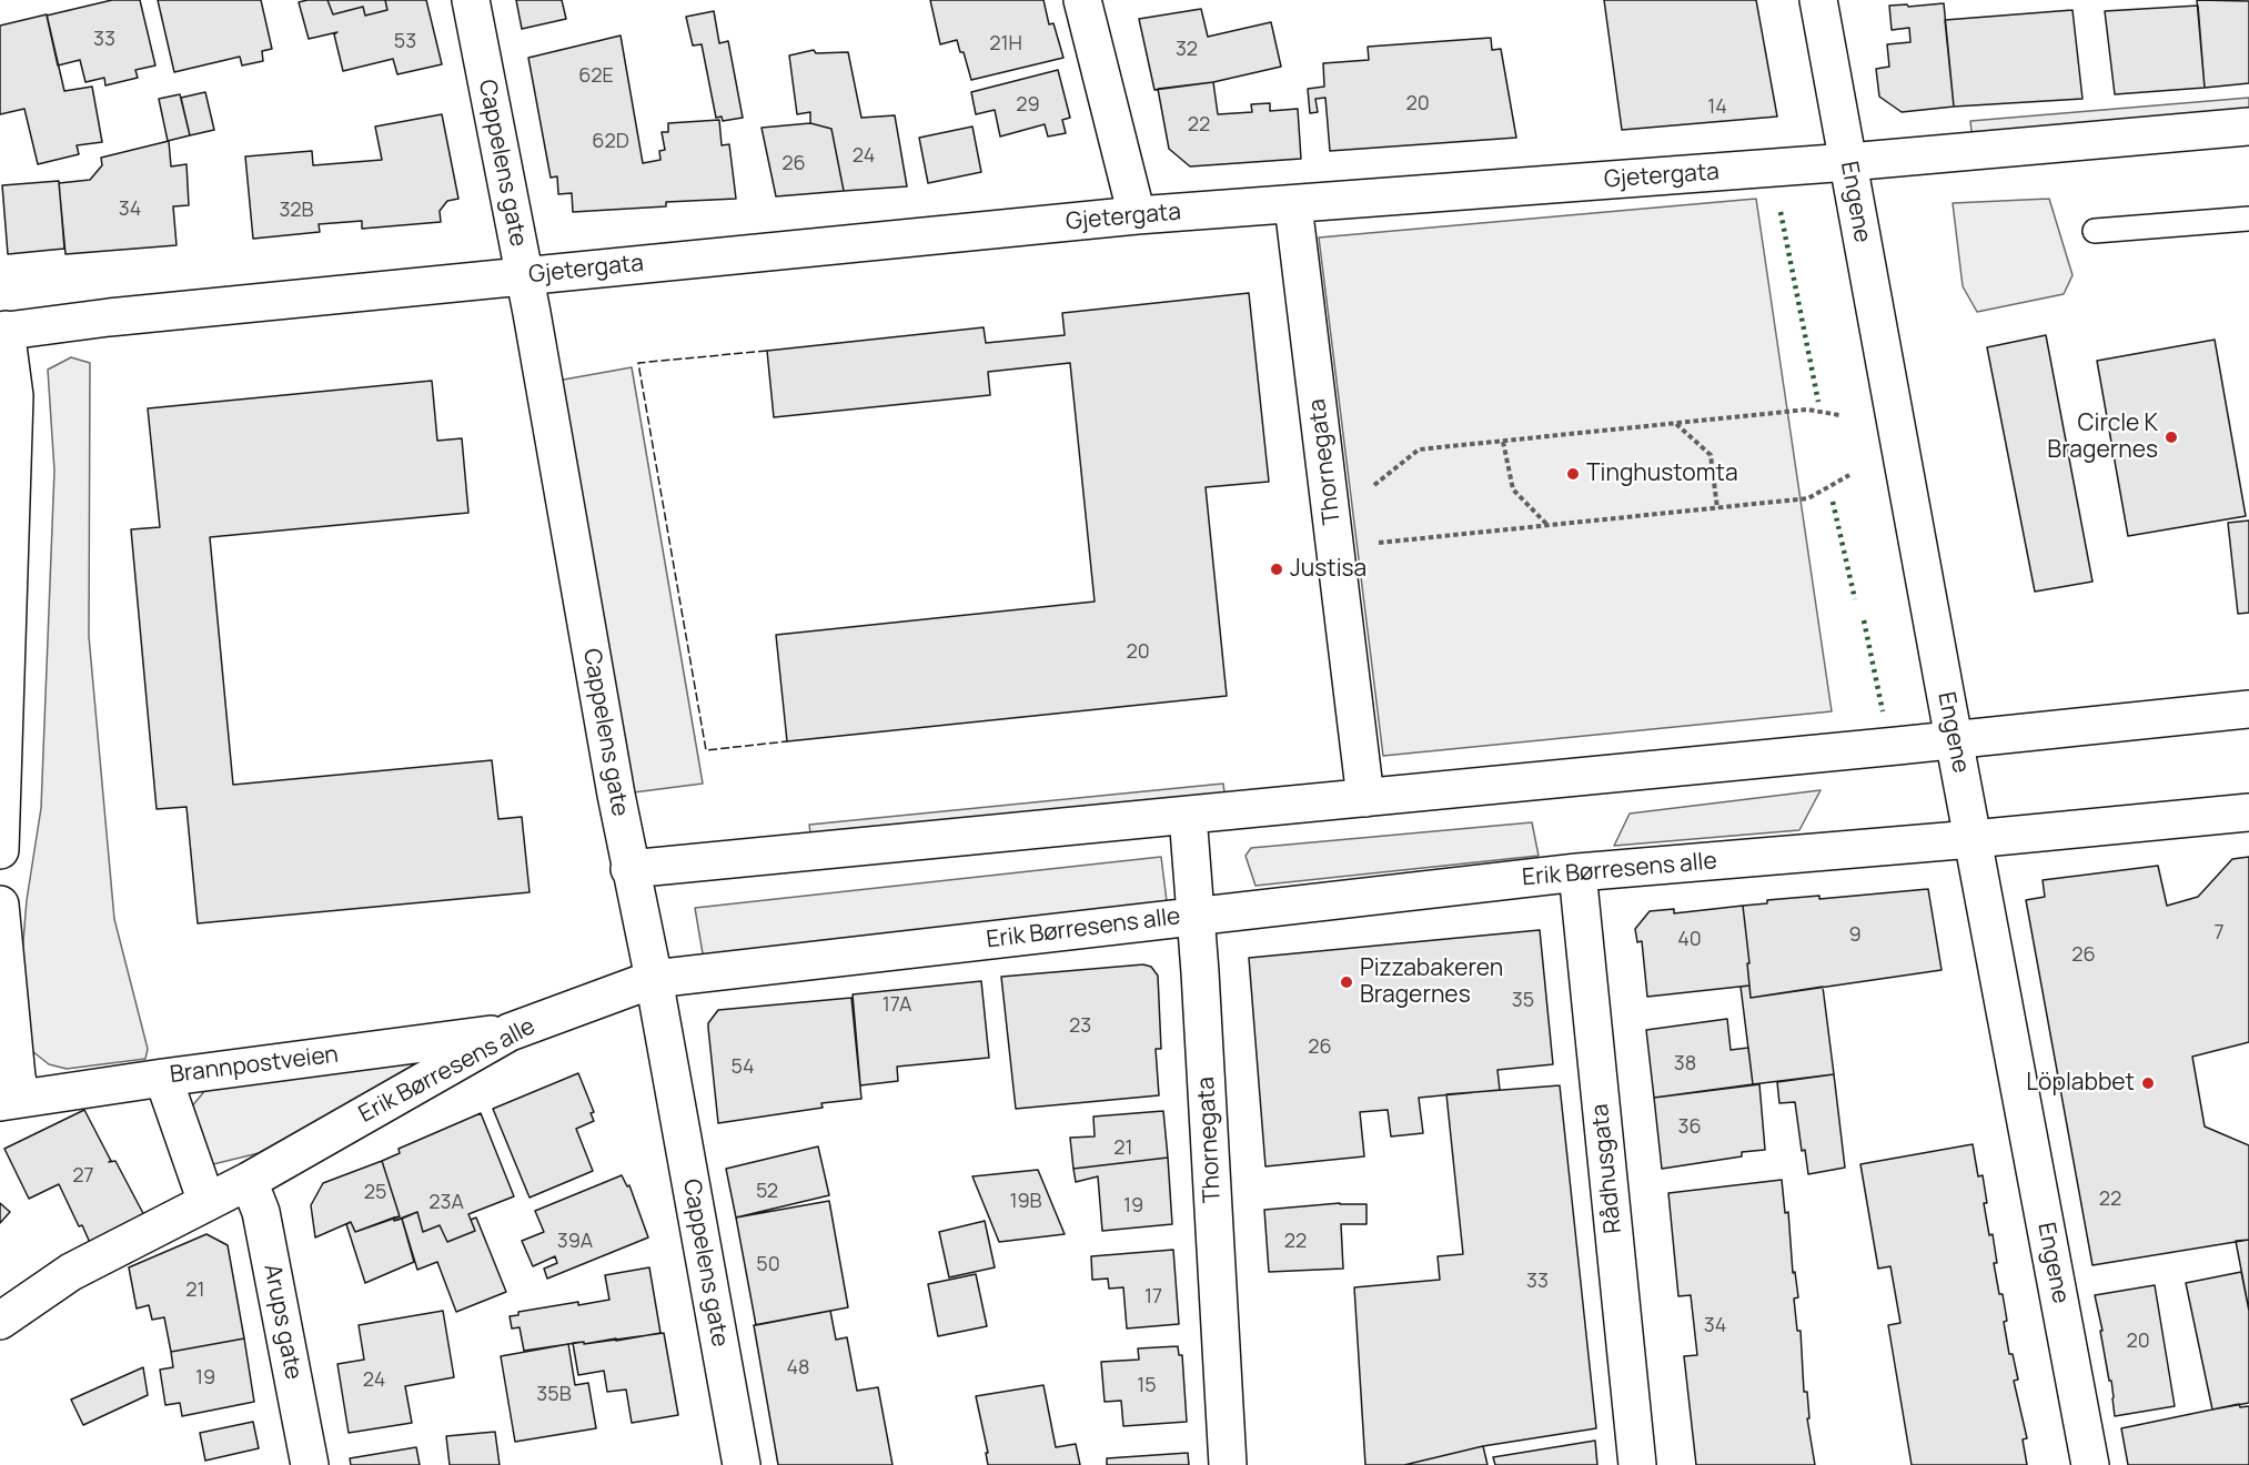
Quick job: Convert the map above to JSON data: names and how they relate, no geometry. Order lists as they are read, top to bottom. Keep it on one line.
{"streets":{"street":["Cappelens gate","Gjetergata","Engene","Thornegata","Erik Børresens alle","Brannpostveien","Rådhusgata","Arups gate"]},"crossings":[["Cappelens gate","Gjetergata"],["Cappelens gate","Erik Børresens alle"],["Gjetergata","Engene"],["Gjetergata","Thornegata"],["Engene","Erik Børresens alle"],["Thornegata","Erik Børresens alle"],["Erik Børresens alle","Brannpostveien"],["Erik Børresens alle","Rådhusgata"],["Erik Børresens alle","Arups gate"]],"places":["Circle K Bragernes","Tinghustomta","Justisa","Pizzabakeren Bragernes","Löplabbet"],"house_numbers":["33","53","21H","32","62E","20","29","14","22","62D","24","26","34","32B","20","7","9","40","26","35","17A","23","26","38","54","36","21","27","52","25","22","19B","23A","19","39A","22","50","33","21","17","34","20","48","19","24","15","35B"]}
